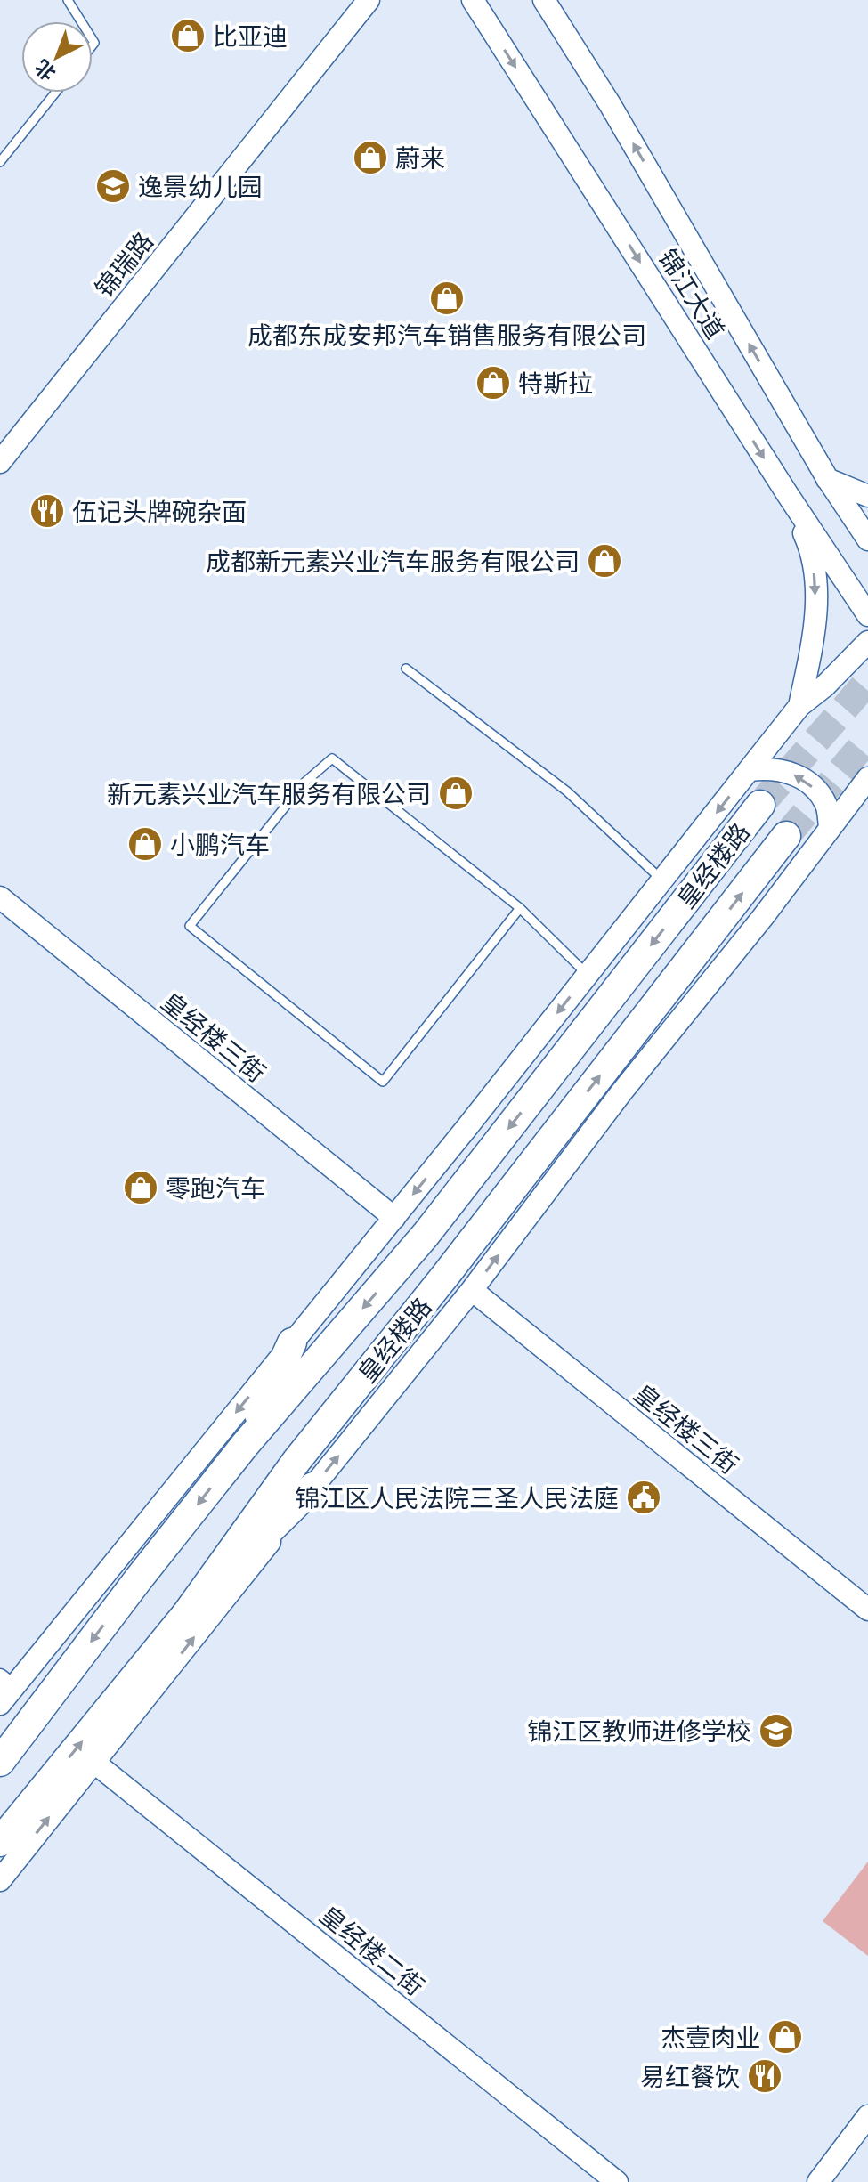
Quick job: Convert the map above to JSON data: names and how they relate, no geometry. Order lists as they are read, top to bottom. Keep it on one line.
{"streets":{"highway":["皇经楼路"],"main road":["锦瑞路","锦江大道","皇经楼三街","皇经楼二街"]},"places":{"shop":["比亚迪","蔚来","成都东成安邦汽车销售服务有限公司","特斯拉","成都新元素兴业汽车服务有限公司","新元素兴业汽车服务有限公司","小鹏汽车","零跑汽车","杰壹肉业"],"school or university":["逸景幼儿园","锦江区教师进修学校"],"restaurant":["伍记头牌碗杂面","易红餐饮"],"public building":["锦江区人民法院三圣人民法庭"]},"north":"bottom left"}
